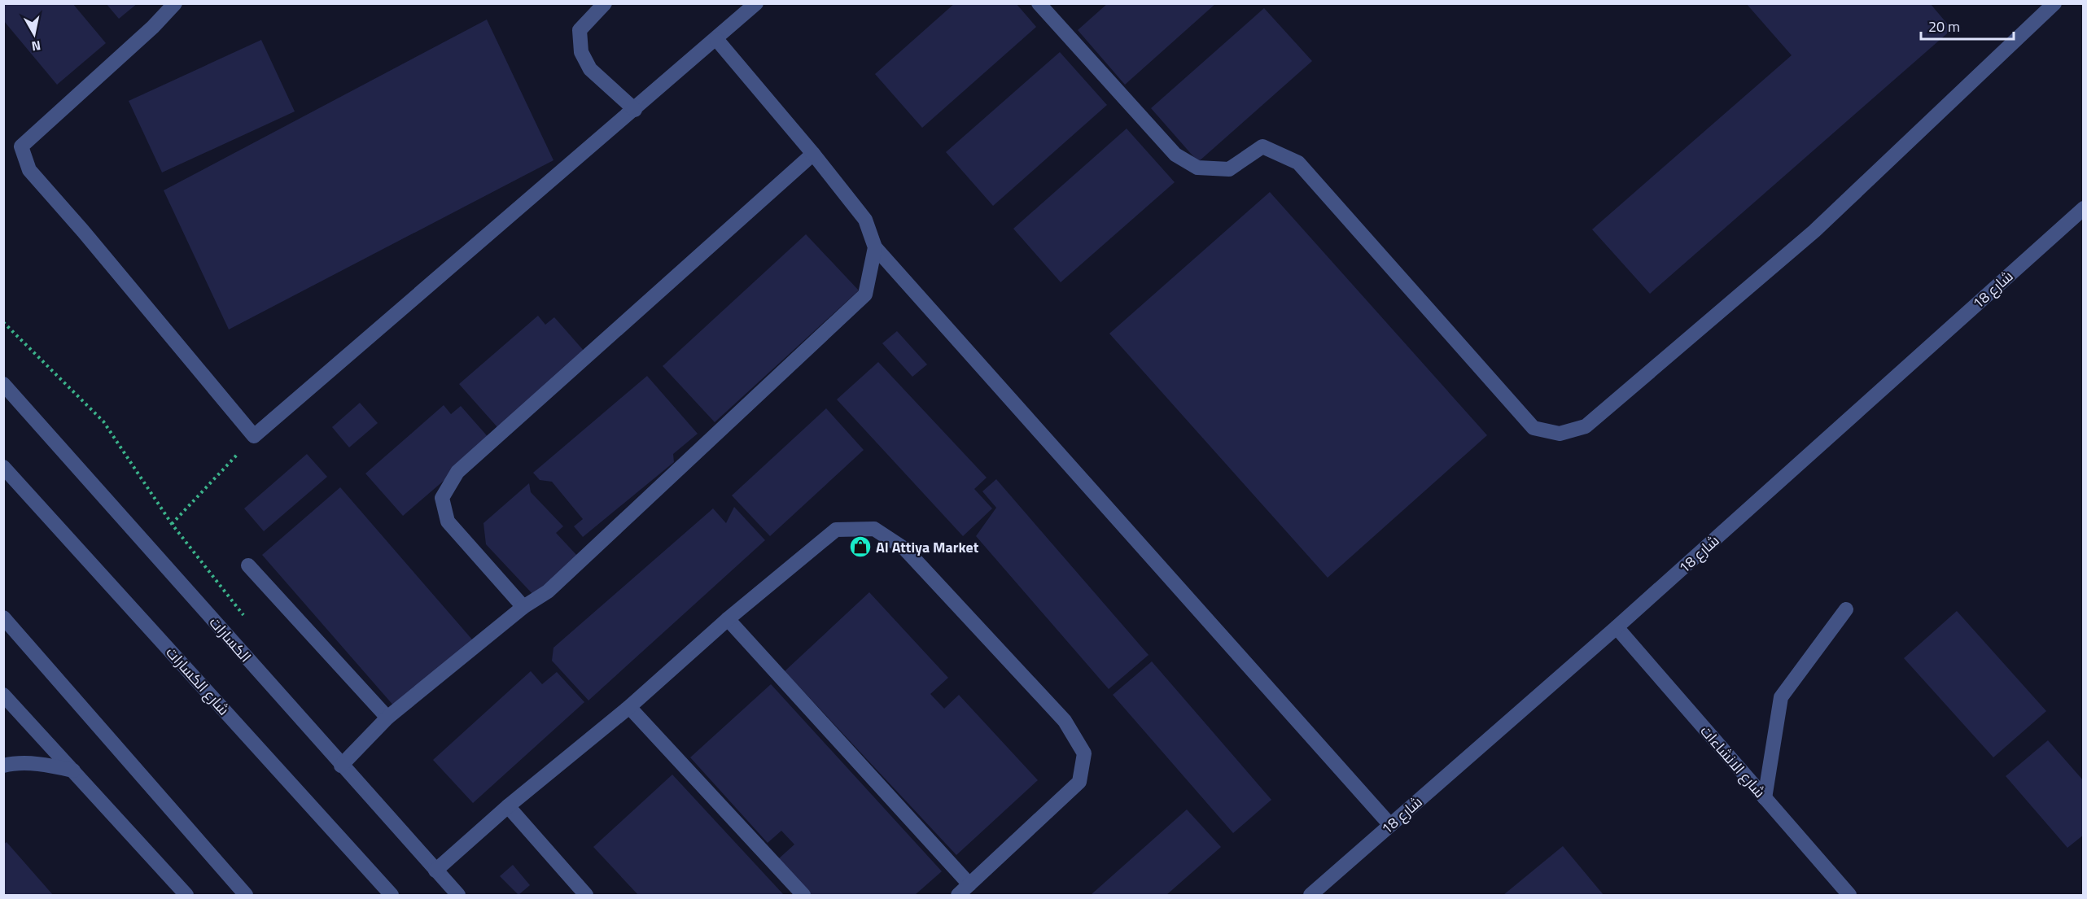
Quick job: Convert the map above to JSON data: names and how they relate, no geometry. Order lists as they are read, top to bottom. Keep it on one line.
{"streets":{"street":["شارع 18","الكسارات","شارع الكسارات","شارع الانشاءات"]},"crossings":[["شارع 18","شارع الانشاءات"]],"places":{"shop":["Al Attiya Market"]},"scale_bar":"20 m","north":"bottom"}
